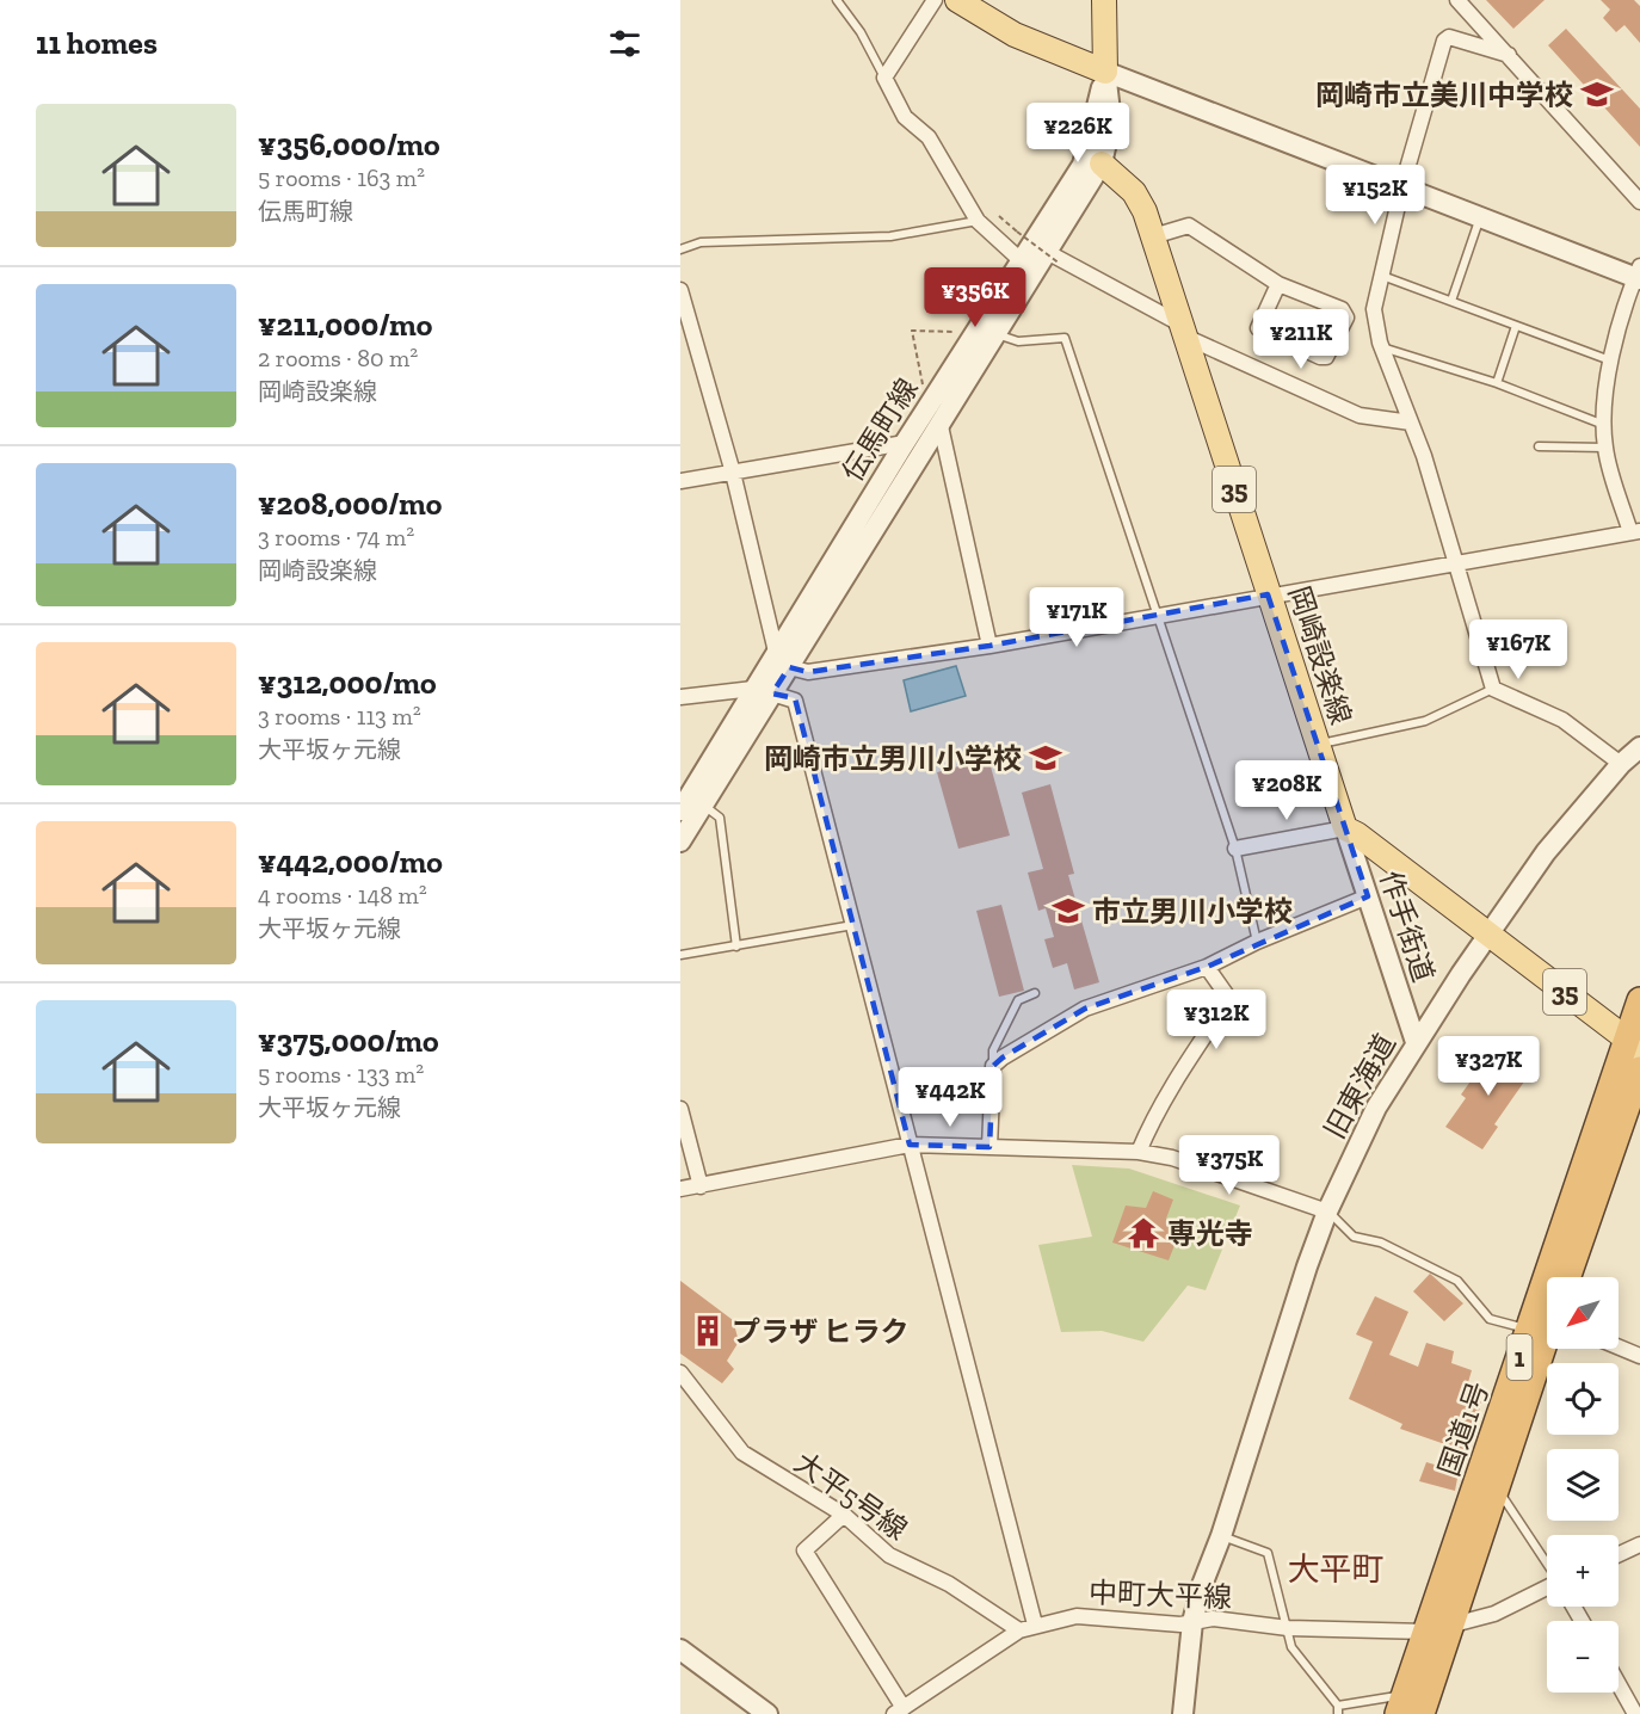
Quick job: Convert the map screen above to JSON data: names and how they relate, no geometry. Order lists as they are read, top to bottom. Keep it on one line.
{"streets":{"highway":["1","国道1号"],"main road":["35","岡崎設楽線"],"street":["伝馬町線","作手街道","旧東海道","大平5号線","中町大平線"]},"crossings":[["伝馬町線","岡崎設楽線"],["35","岡崎設楽線"],["35","作手街道"],["35","旧東海道"],["35","国道1号"],["岡崎設楽線","作手街道"],["作手街道","旧東海道"],["旧東海道","中町大平線"],["国道1号","中町大平線"],["大平5号線","中町大平線"]],"districts":["大平町"],"places":{"school or university":["岡崎市立美川中学校","岡崎市立男川小学校","市立男川小学校"],"temple":["専光寺"],"building":["プラザ ヒラク"]},"north":"bottom left","page":{"heading":"11 homes","list":[{"name":"¥356,000/mo","note":"5 rooms · 163 m² · 伝馬町線"},{"name":"¥211,000/mo","note":"2 rooms · 80 m² · 岡崎設楽線"},{"name":"¥208,000/mo","note":"3 rooms · 74 m² · 岡崎設楽線"},{"name":"¥312,000/mo","note":"3 rooms · 113 m² · 大平坂ヶ元線"},{"name":"¥442,000/mo","note":"4 rooms · 148 m² · 大平坂ヶ元線"},{"name":"¥375,000/mo","note":"5 rooms · 133 m² · 大平坂ヶ元線"}],"price":["¥226K","¥152K","¥356K","¥211K","¥171K","¥167K","¥208K","¥312K","¥327K","¥442K","¥375K"],"map_buttons":["+","−"]}}
